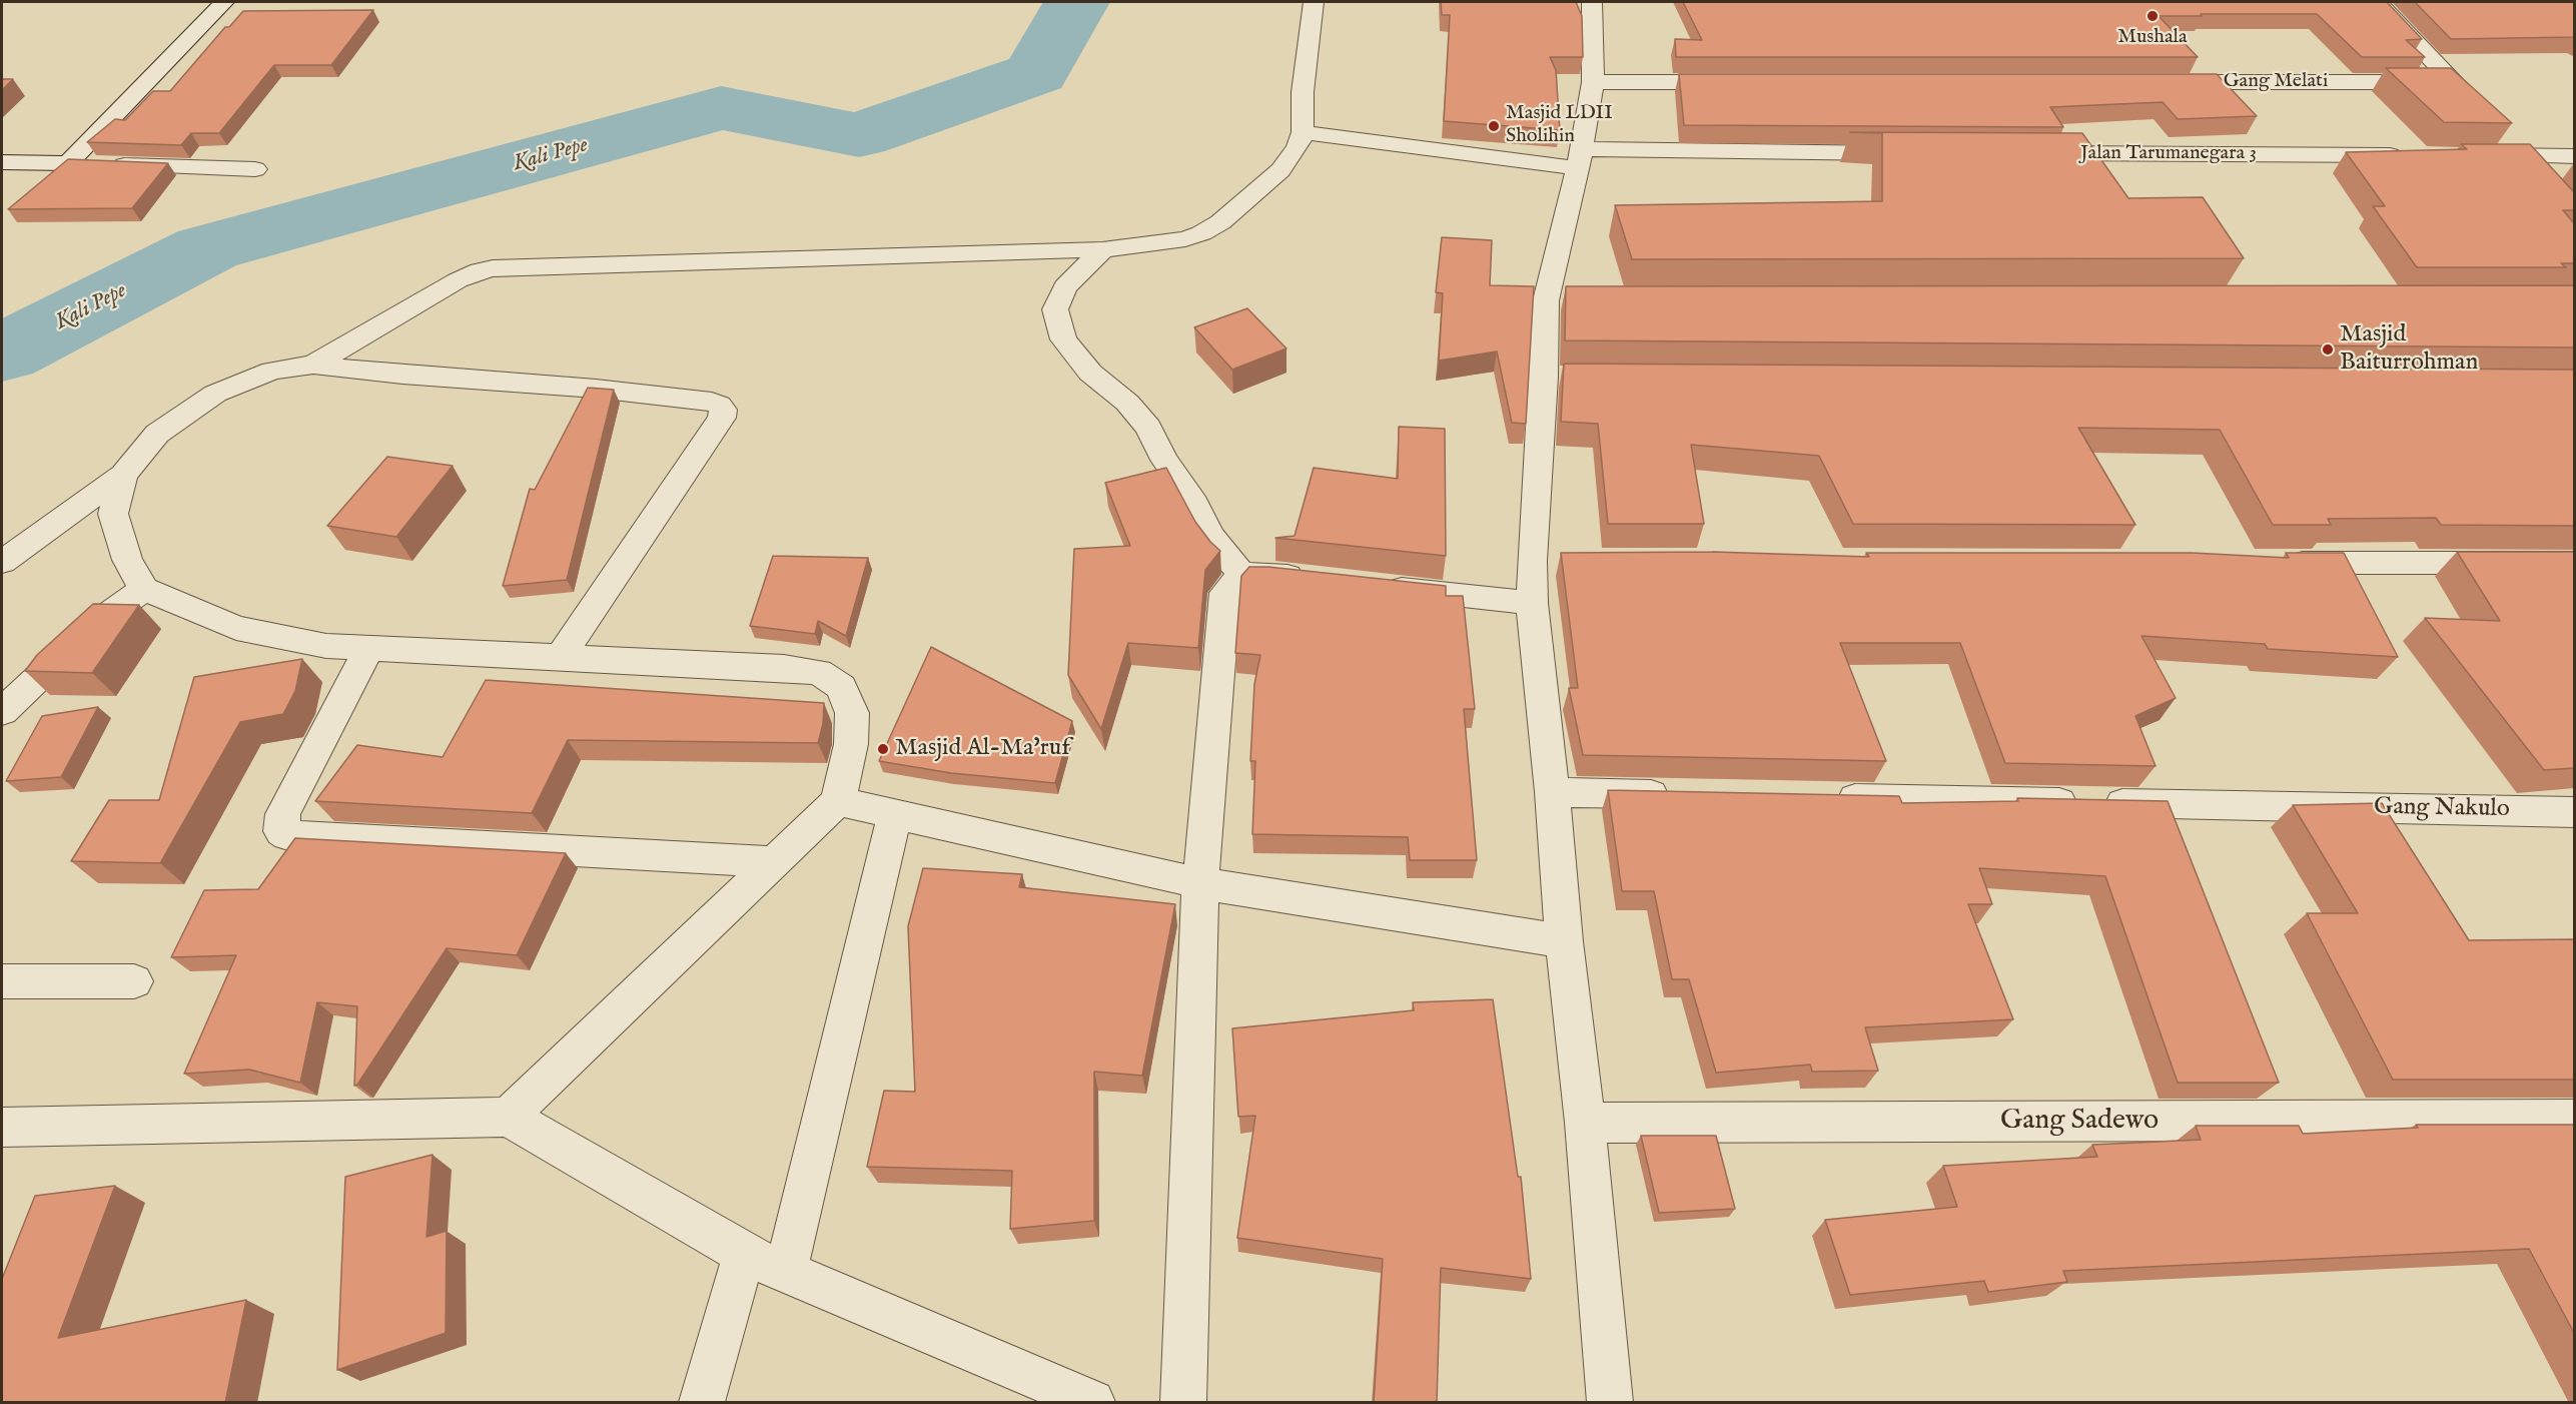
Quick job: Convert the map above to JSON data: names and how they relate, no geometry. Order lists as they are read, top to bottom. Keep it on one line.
{"streets":{"street":["Gang Melati","Jalan Tarumanegara 3","Gang Nakulo","Gang Sadewo"]},"water":["Kali Pepe"],"places":["Mushala","Masjid LDII Sholihin","Masjid Baiturrohman","Masjid Al-Ma'ruf"]}
